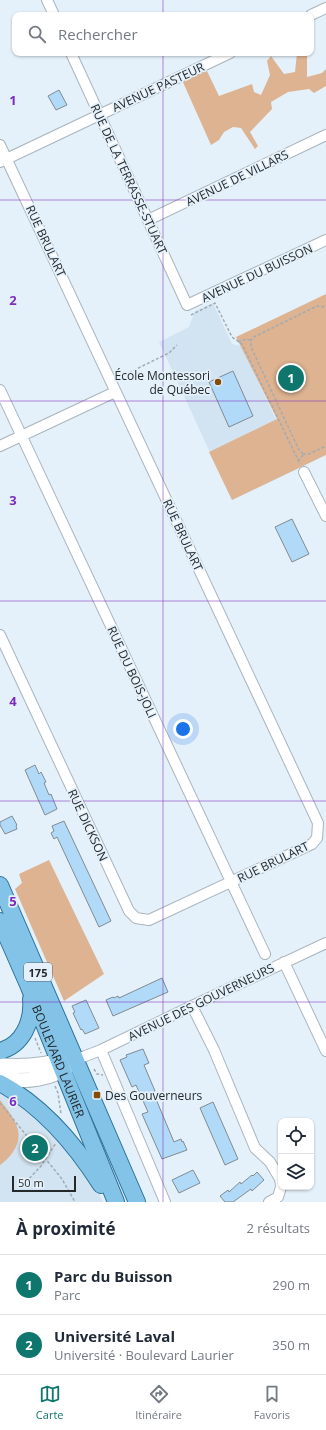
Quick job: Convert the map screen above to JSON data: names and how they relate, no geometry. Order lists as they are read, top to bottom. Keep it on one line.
{"streets":{"main road":["175","BOULEVARD LAURIER"],"street":["AVENUE PASTEUR","AVENUE DE VILLARS","RUE DE LA TERRASSE-STUART","RUE BRULART","AVENUE DU BUISSON","RUE DU BOIS-JOLI","RUE DICKSON","AVENUE DES GOUVERNEURS"]},"crossings":[["AVENUE PASTEUR","RUE DE LA TERRASSE-STUART"],["AVENUE PASTEUR","RUE BRULART"],["AVENUE DE VILLARS","RUE DE LA TERRASSE-STUART"],["RUE DE LA TERRASSE-STUART","AVENUE DU BUISSON"],["RUE BRULART","RUE DU BOIS-JOLI"],["RUE BRULART","RUE DICKSON"],["RUE DU BOIS-JOLI","RUE DICKSON"],["AVENUE DES GOUVERNEURS","BOULEVARD LAURIER"]],"places":{"other":["École Montessori de Québec"],"transit":["Des Gouverneurs"]},"scale_bar":"50 m","page":{"search":"Rechercher","pins":["1","2"],"scale":"50 m","heading":["À proximité","2 résultats"],"list":[{"mark":"1","name":"Parc du Buisson","note":"Parc","value":"290 m"},{"mark":"2","name":"Université Laval","note":"Université · Boulevard Laurier","value":"350 m"}],"nav":["Carte","Itinéraire","Favoris"]},"grid":{"rows":["1","2","3","4","5","6"]}}
